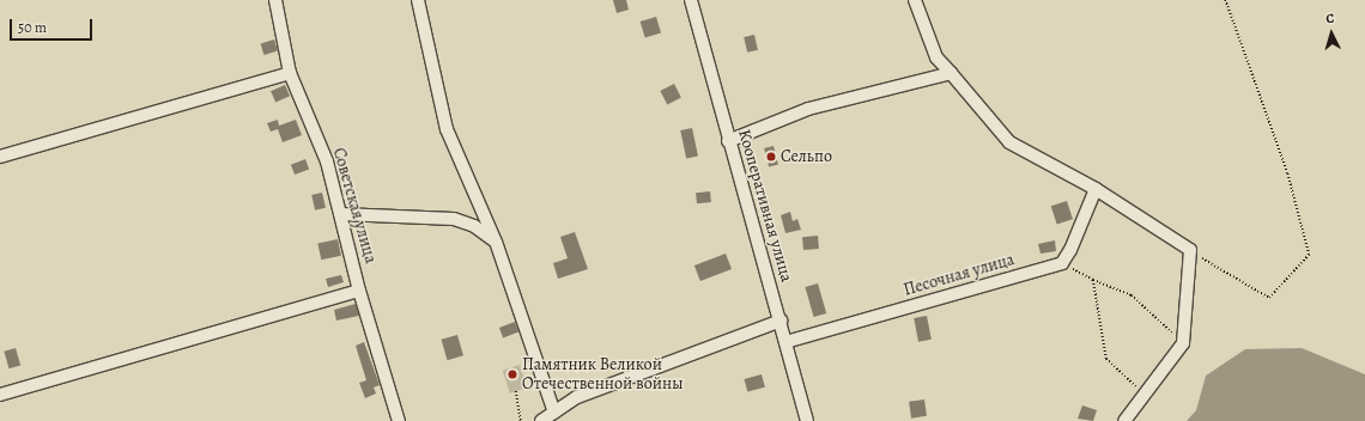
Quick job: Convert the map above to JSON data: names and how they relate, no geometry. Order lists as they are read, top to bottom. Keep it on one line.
{"streets":{"street":["Советская улица","Кооперативная улица","Песочная улица"]},"crossings":[["Кооперативная улица","Песочная улица"]],"places":["Сельпо","Памятник Великой Отечественной войны"],"scale_bar":"50 m","north":"top"}
